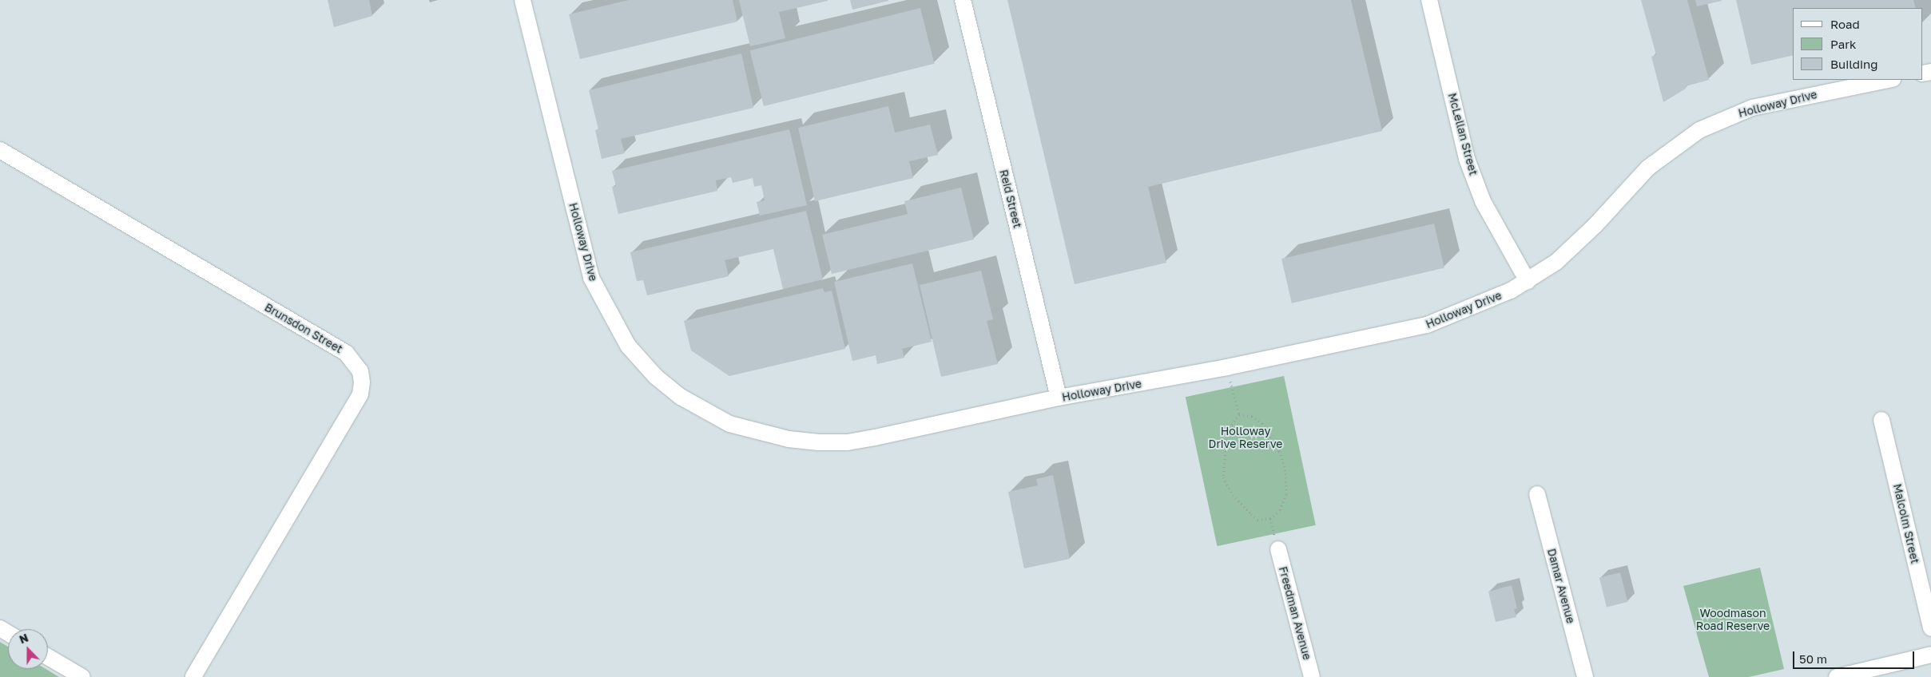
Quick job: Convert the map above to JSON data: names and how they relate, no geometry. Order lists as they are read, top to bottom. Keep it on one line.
{"streets":{"street":["Holloway Drive","McLellan Street","Reid Street","Brunsdon Street","Malcolm Street","Damar Avenue","Freedman Avenue"]},"crossings":[["Holloway Drive","McLellan Street"],["Holloway Drive","Reid Street"]],"parks":["Holloway Drive Reserve","Woodmason Road Reserve"],"legend":["Road","Park","Building"],"scale_bar":"50 m","north":"top"}
